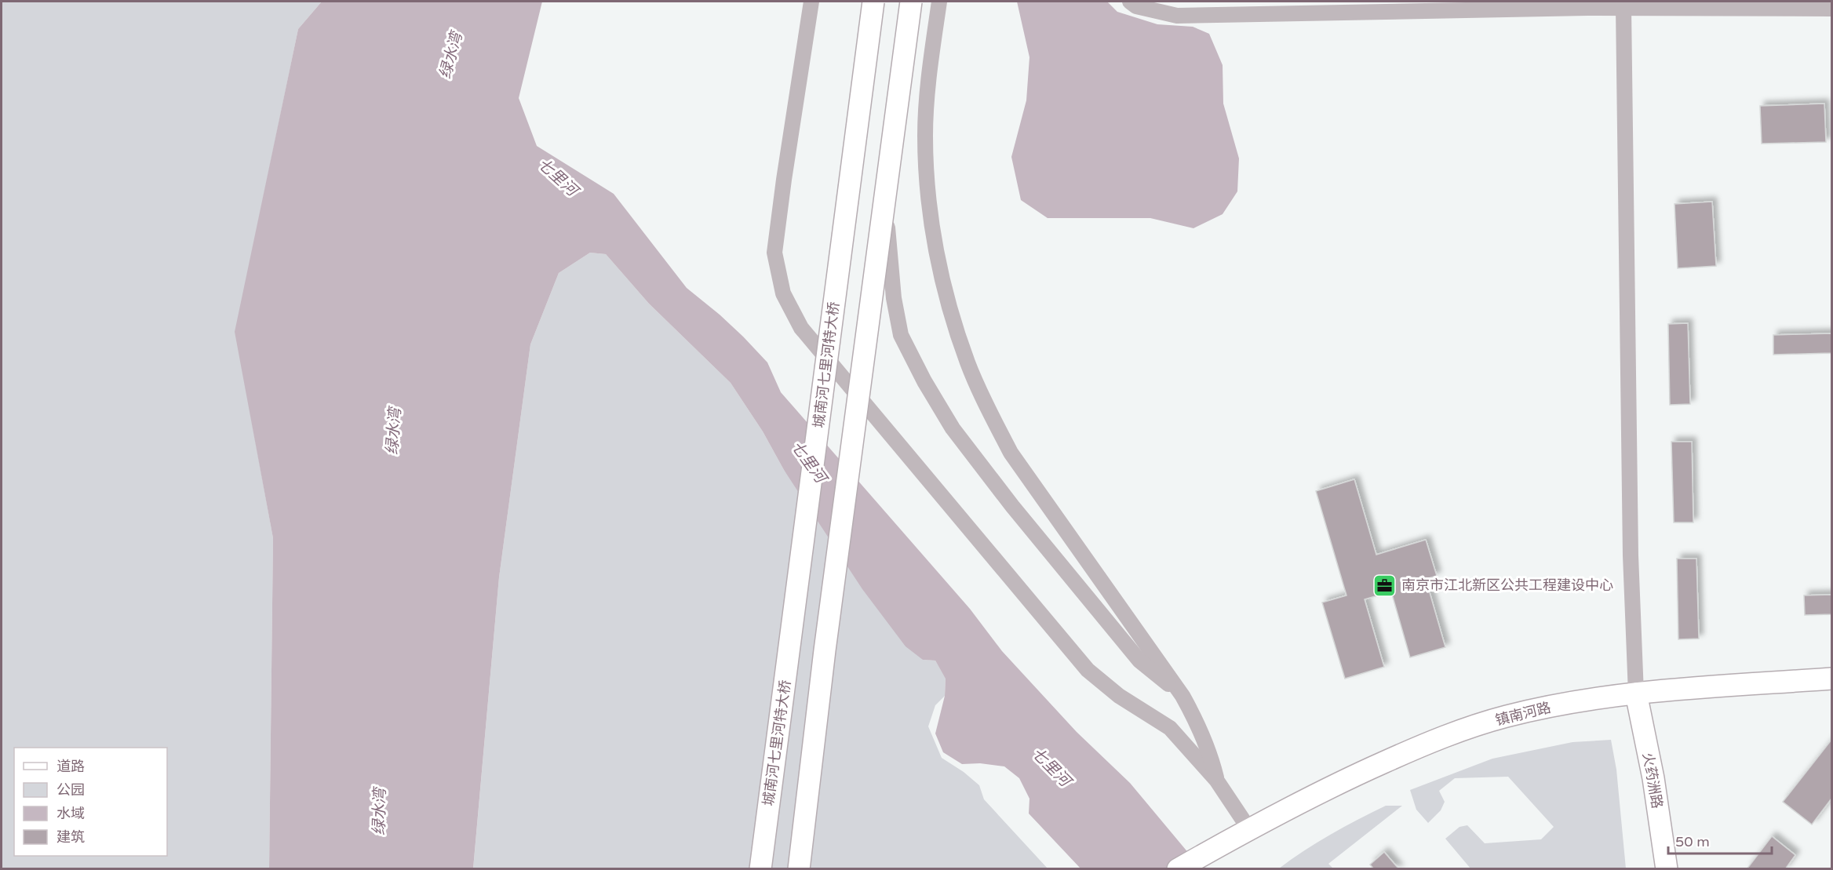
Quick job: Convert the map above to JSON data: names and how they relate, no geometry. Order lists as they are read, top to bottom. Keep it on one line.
{"streets":{"main road":["城南河七里河特大桥","镇南河路","火药洲路"]},"crossings":[["镇南河路","火药洲路"]],"water":["绿水湾","七里河"],"places":{"office":["南京市江北新区公共工程建设中心"]},"legend":["道路","公园","水域","建筑"],"scale_bar":"50 m"}
